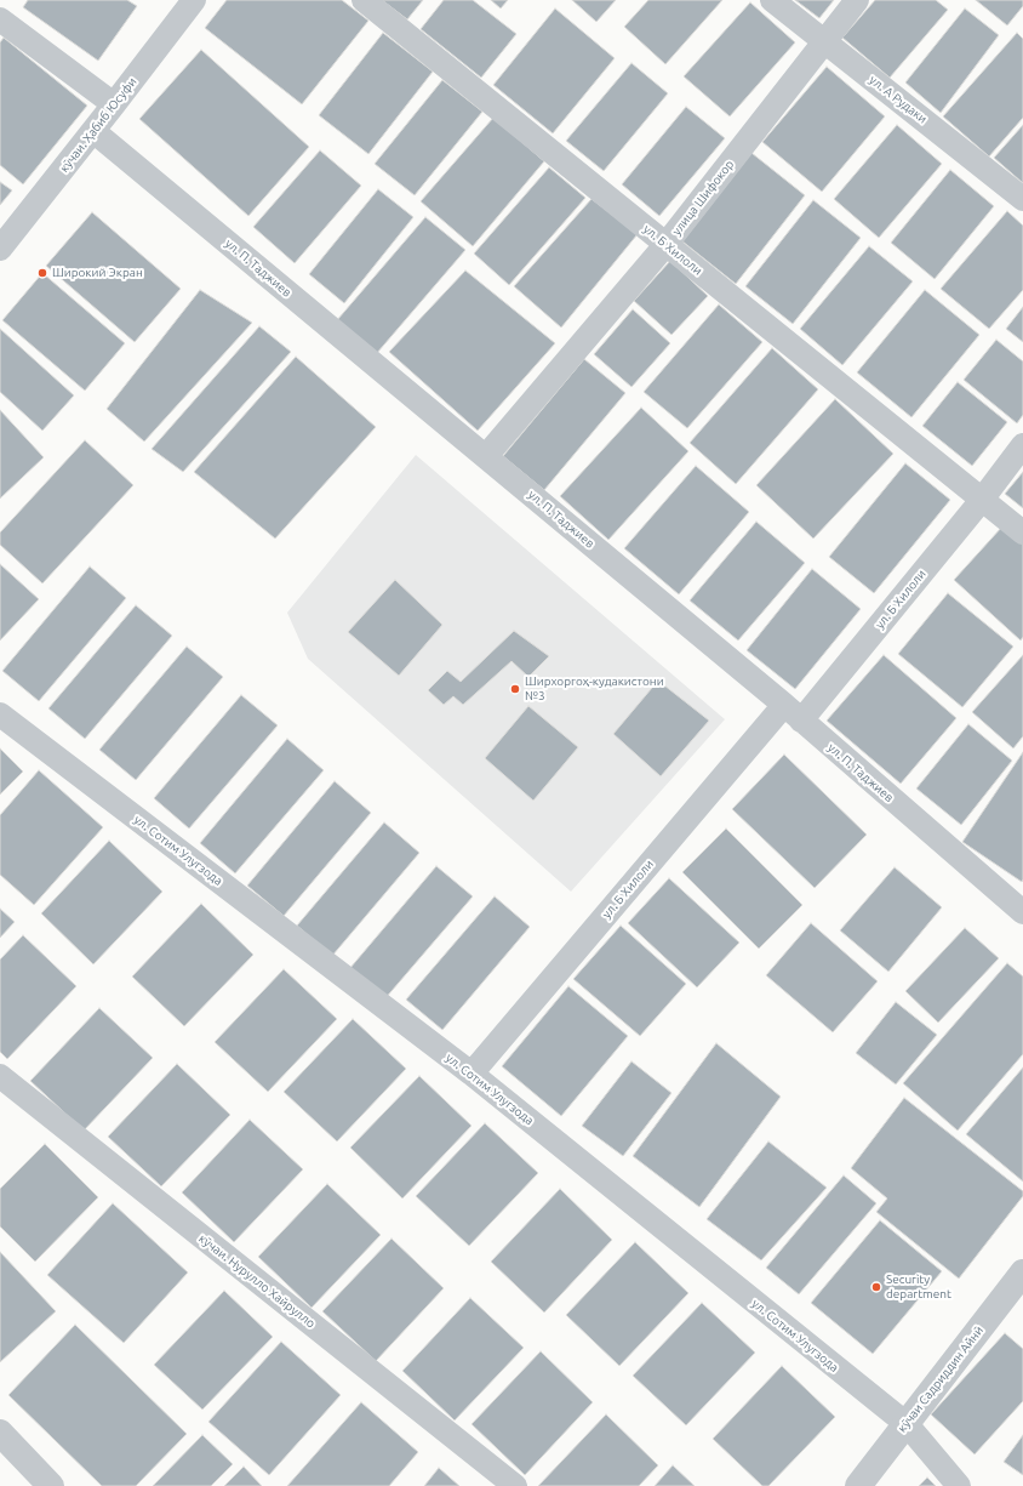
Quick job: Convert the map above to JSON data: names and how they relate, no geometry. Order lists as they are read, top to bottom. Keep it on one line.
{"streets":{"street":["ул. А Рудаки","кӯчаи. Ҳабиб Юсуфи","улица Шифокор","ул. Б Хилоли","ул. П. Таджиев","ул. Сотим Улугзода","кӯчаи. Нурулло Хайрулло","кӯчаи Садриддин Айнӣ"]},"crossings":[["ул. А Рудаки","улица Шифокор"],["кӯчаи. Ҳабиб Юсуфи","ул. П. Таджиев"],["улица Шифокор","ул. Б Хилоли"],["улица Шифокор","ул. П. Таджиев"],["ул. Б Хилоли","ул. П. Таджиев"],["ул. Б Хилоли","ул. Сотим Улугзода"],["ул. Сотим Улугзода","кӯчаи Садриддин Айнӣ"]],"places":["Широкий Экран","Ширхоргоҳ-кудакистони №3","Security department"]}
